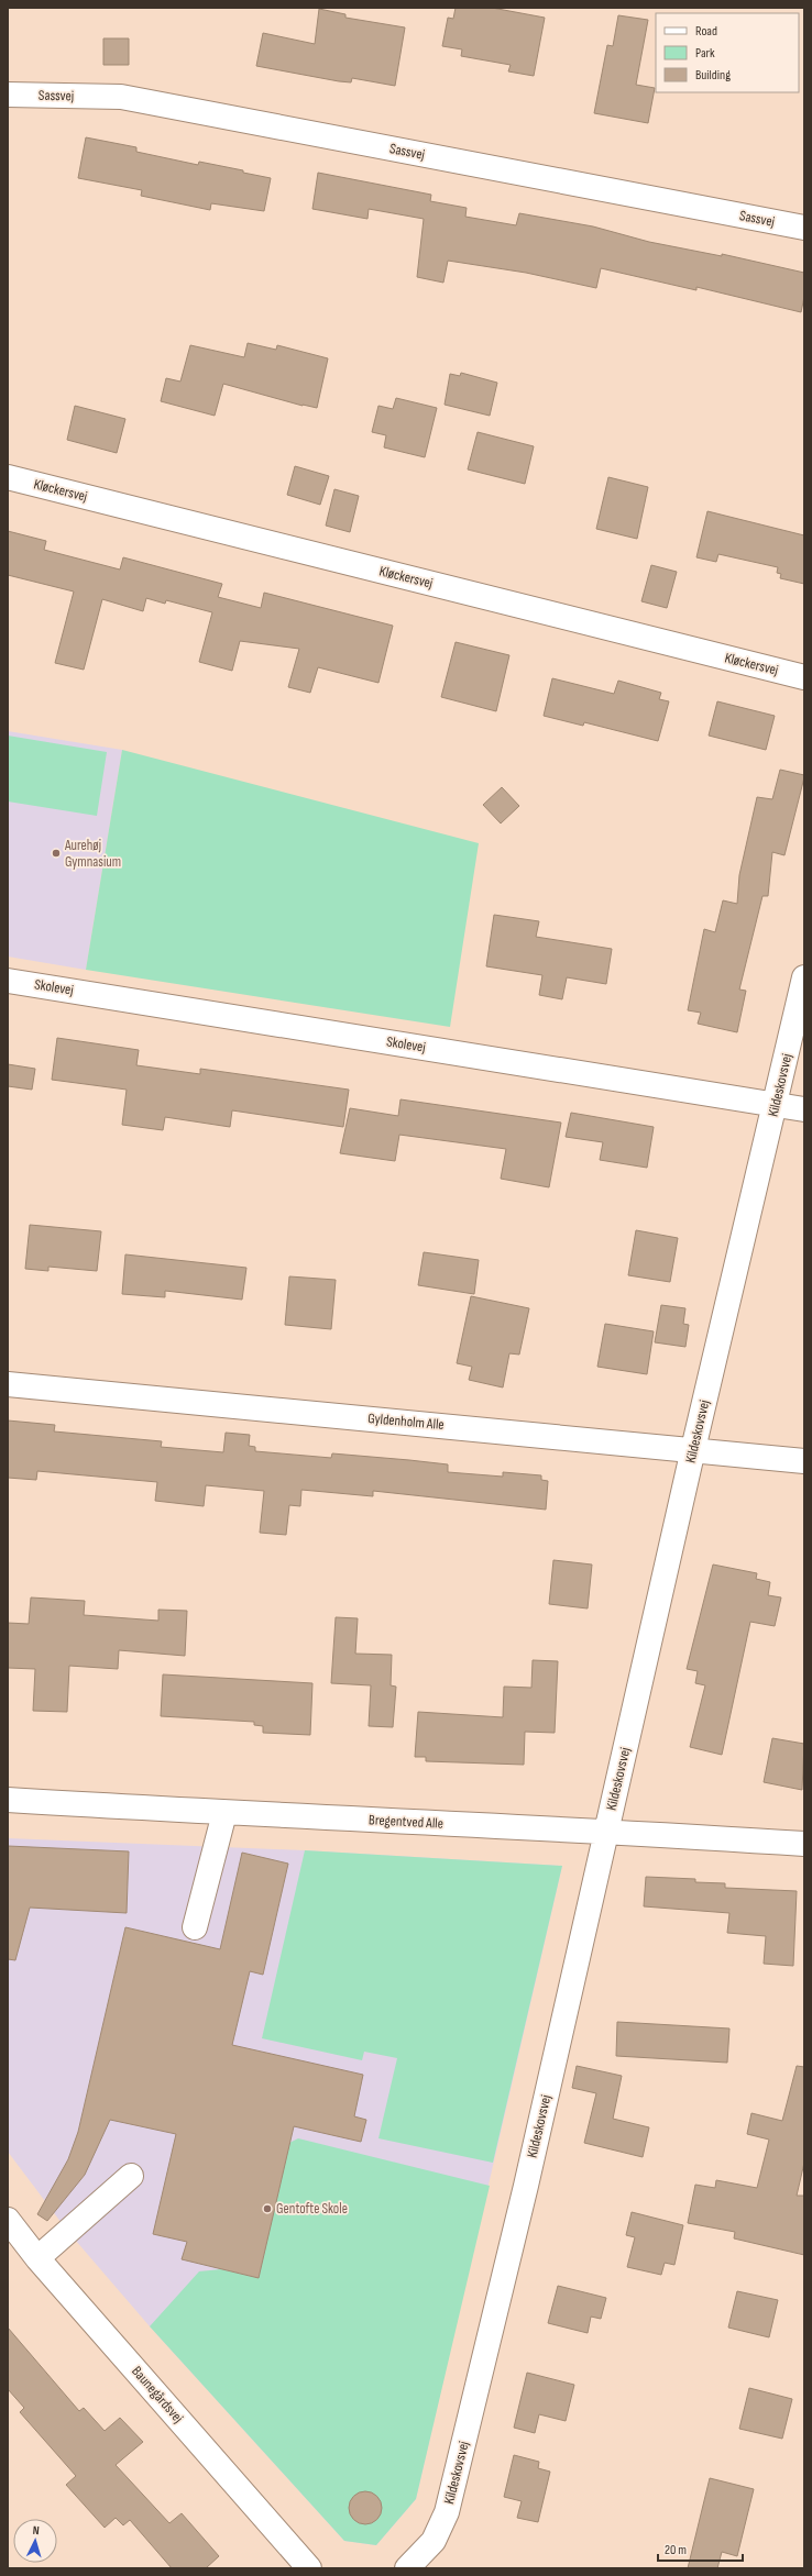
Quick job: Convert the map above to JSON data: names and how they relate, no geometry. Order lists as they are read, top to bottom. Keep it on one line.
{"streets":{"street":["Sassvej","Kløckersvej","Skolevej","Kildeskovsvej","Gyldenholm Alle","Bregentved Alle","Baunegårdsvej"]},"crossings":[["Skolevej","Kildeskovsvej"],["Kildeskovsvej","Gyldenholm Alle"],["Kildeskovsvej","Bregentved Alle"]],"places":["Aurehøj Gymnasium","Gentofte Skole"],"legend":["Road","Park","Building"],"scale_bar":"20 m","north":"top"}
